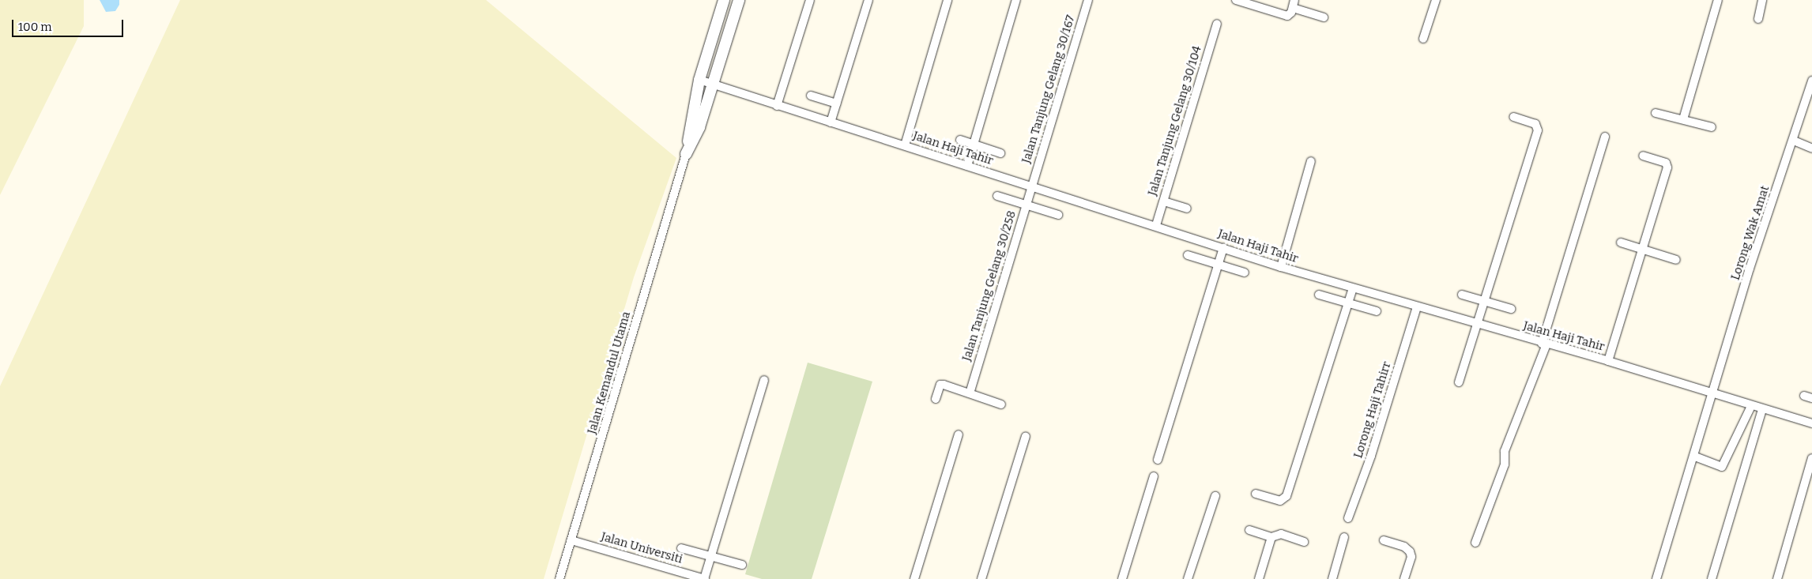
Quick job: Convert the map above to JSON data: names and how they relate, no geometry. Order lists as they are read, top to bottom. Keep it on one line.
{"streets":{"street":["Jalan Tanjung Gelang 30/167","Jalan Tanjung Gelang 30/104","Jalan Haji Tahir","Lorong Wak Amat","Jalan Tanjung Gelang 30/258","Jalan Kemandul Utama","Lorong Haji Tahirr","Jalan Universiti"]},"crossings":[["Jalan Tanjung Gelang 30/167","Jalan Haji Tahir"],["Jalan Tanjung Gelang 30/167","Jalan Tanjung Gelang 30/258"],["Jalan Tanjung Gelang 30/104","Jalan Haji Tahir"],["Jalan Haji Tahir","Lorong Wak Amat"],["Jalan Haji Tahir","Jalan Tanjung Gelang 30/258"],["Jalan Haji Tahir","Lorong Haji Tahirr"],["Jalan Kemandul Utama","Jalan Universiti"]],"scale_bar":"100 m"}
